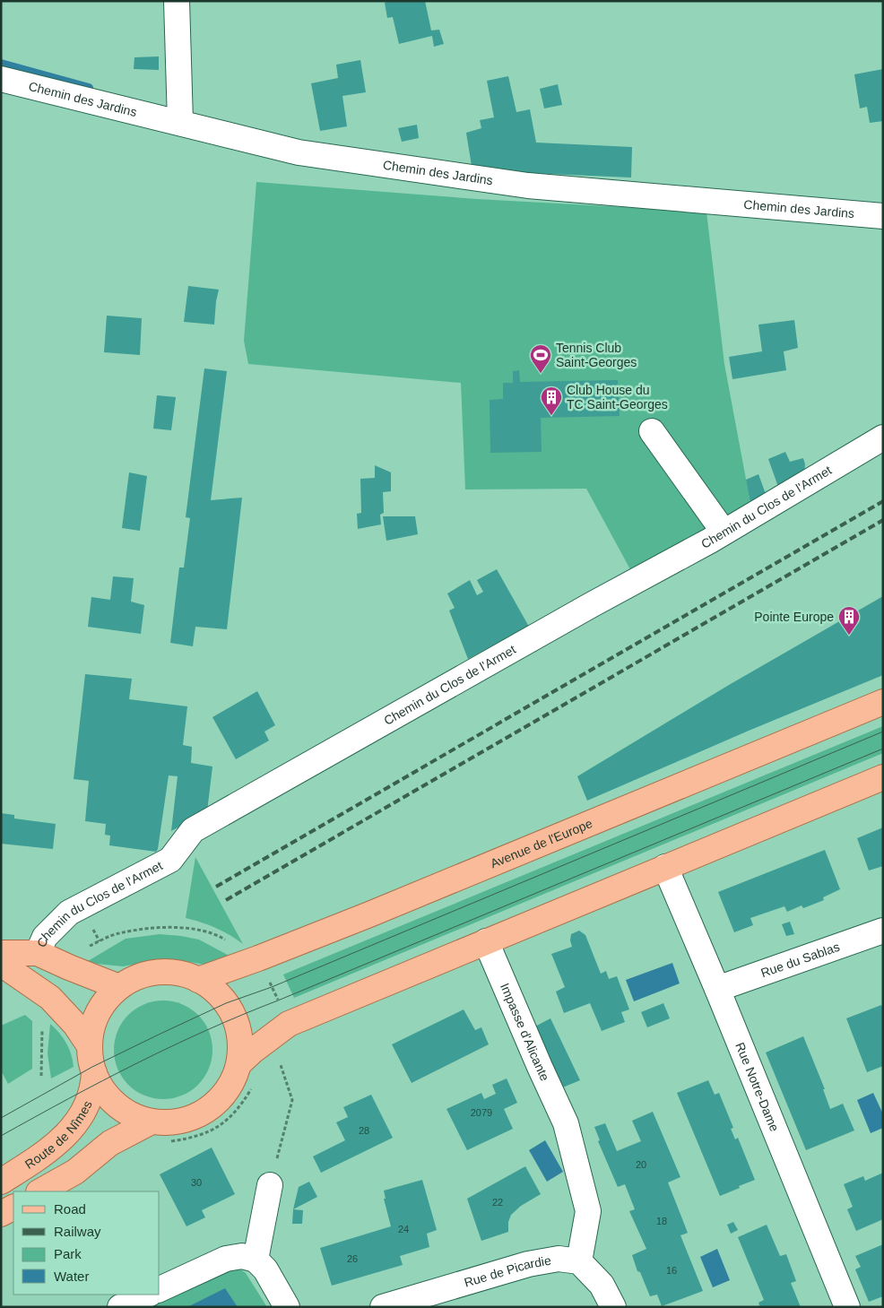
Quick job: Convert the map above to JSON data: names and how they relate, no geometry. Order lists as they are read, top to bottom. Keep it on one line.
{"streets":{"main road":["Avenue de l'Europe","Route de Nîmes"],"street":["Chemin des Jardins","Chemin du Clos de l'Armet","Rue du Sablas","Impasse d'Alicante","Rue Notre-Dame","Rue de Picardie"]},"crossings":[["Avenue de l'Europe","Route de Nîmes"],["Rue du Sablas","Rue Notre-Dame"],["Impasse d'Alicante","Rue de Picardie"]],"places":{"sports":["Tennis Club Saint-Georges"],"building":["Club House du TC Saint-Georges","Pointe Europe"]},"house_numbers":["2079","28","20","30","22","18","24","26","16"],"legend":["Road","Railway","Park","Water"]}
